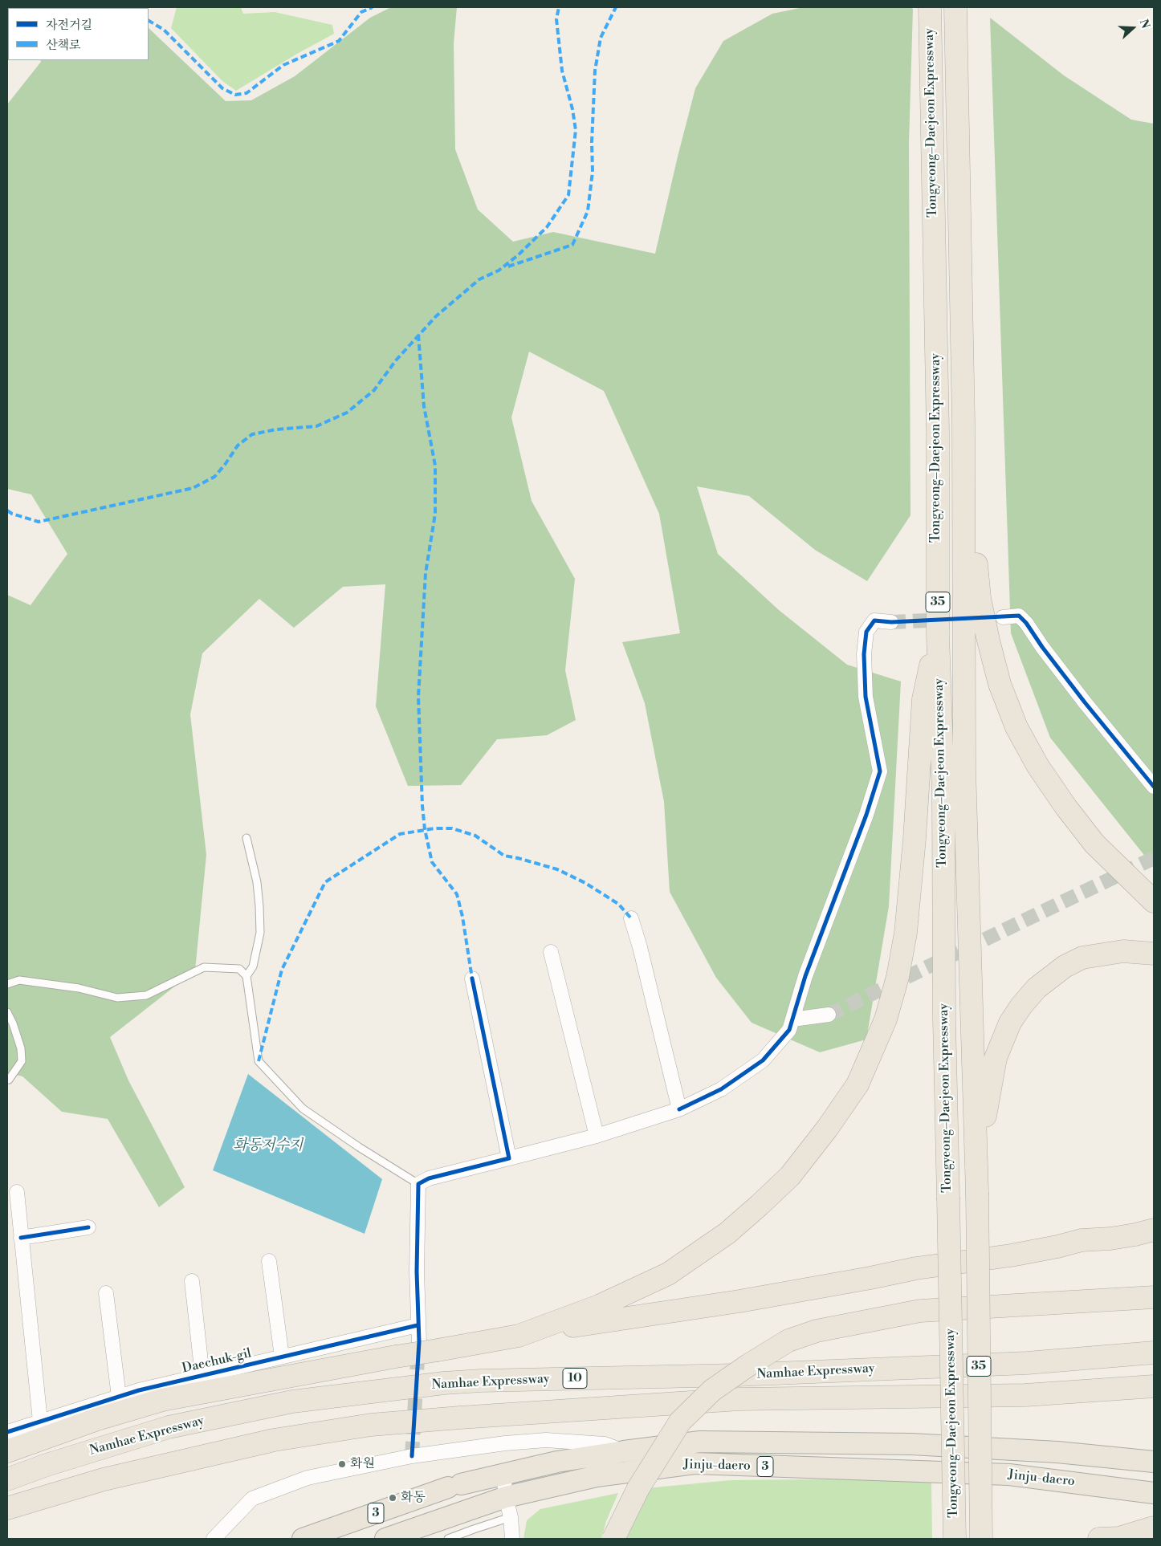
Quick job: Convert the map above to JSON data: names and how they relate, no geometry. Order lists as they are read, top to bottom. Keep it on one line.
{"streets":{"highway":["Tongyeong–Daejeon Expressway","35","Namhae Expressway","10"],"main road":["Jinju-daero","3"],"street":["Daechuk-gil"]},"water":["화동저수지"],"places":["화원","화동"],"legend":["자전거길","산책로"],"north":"right"}
